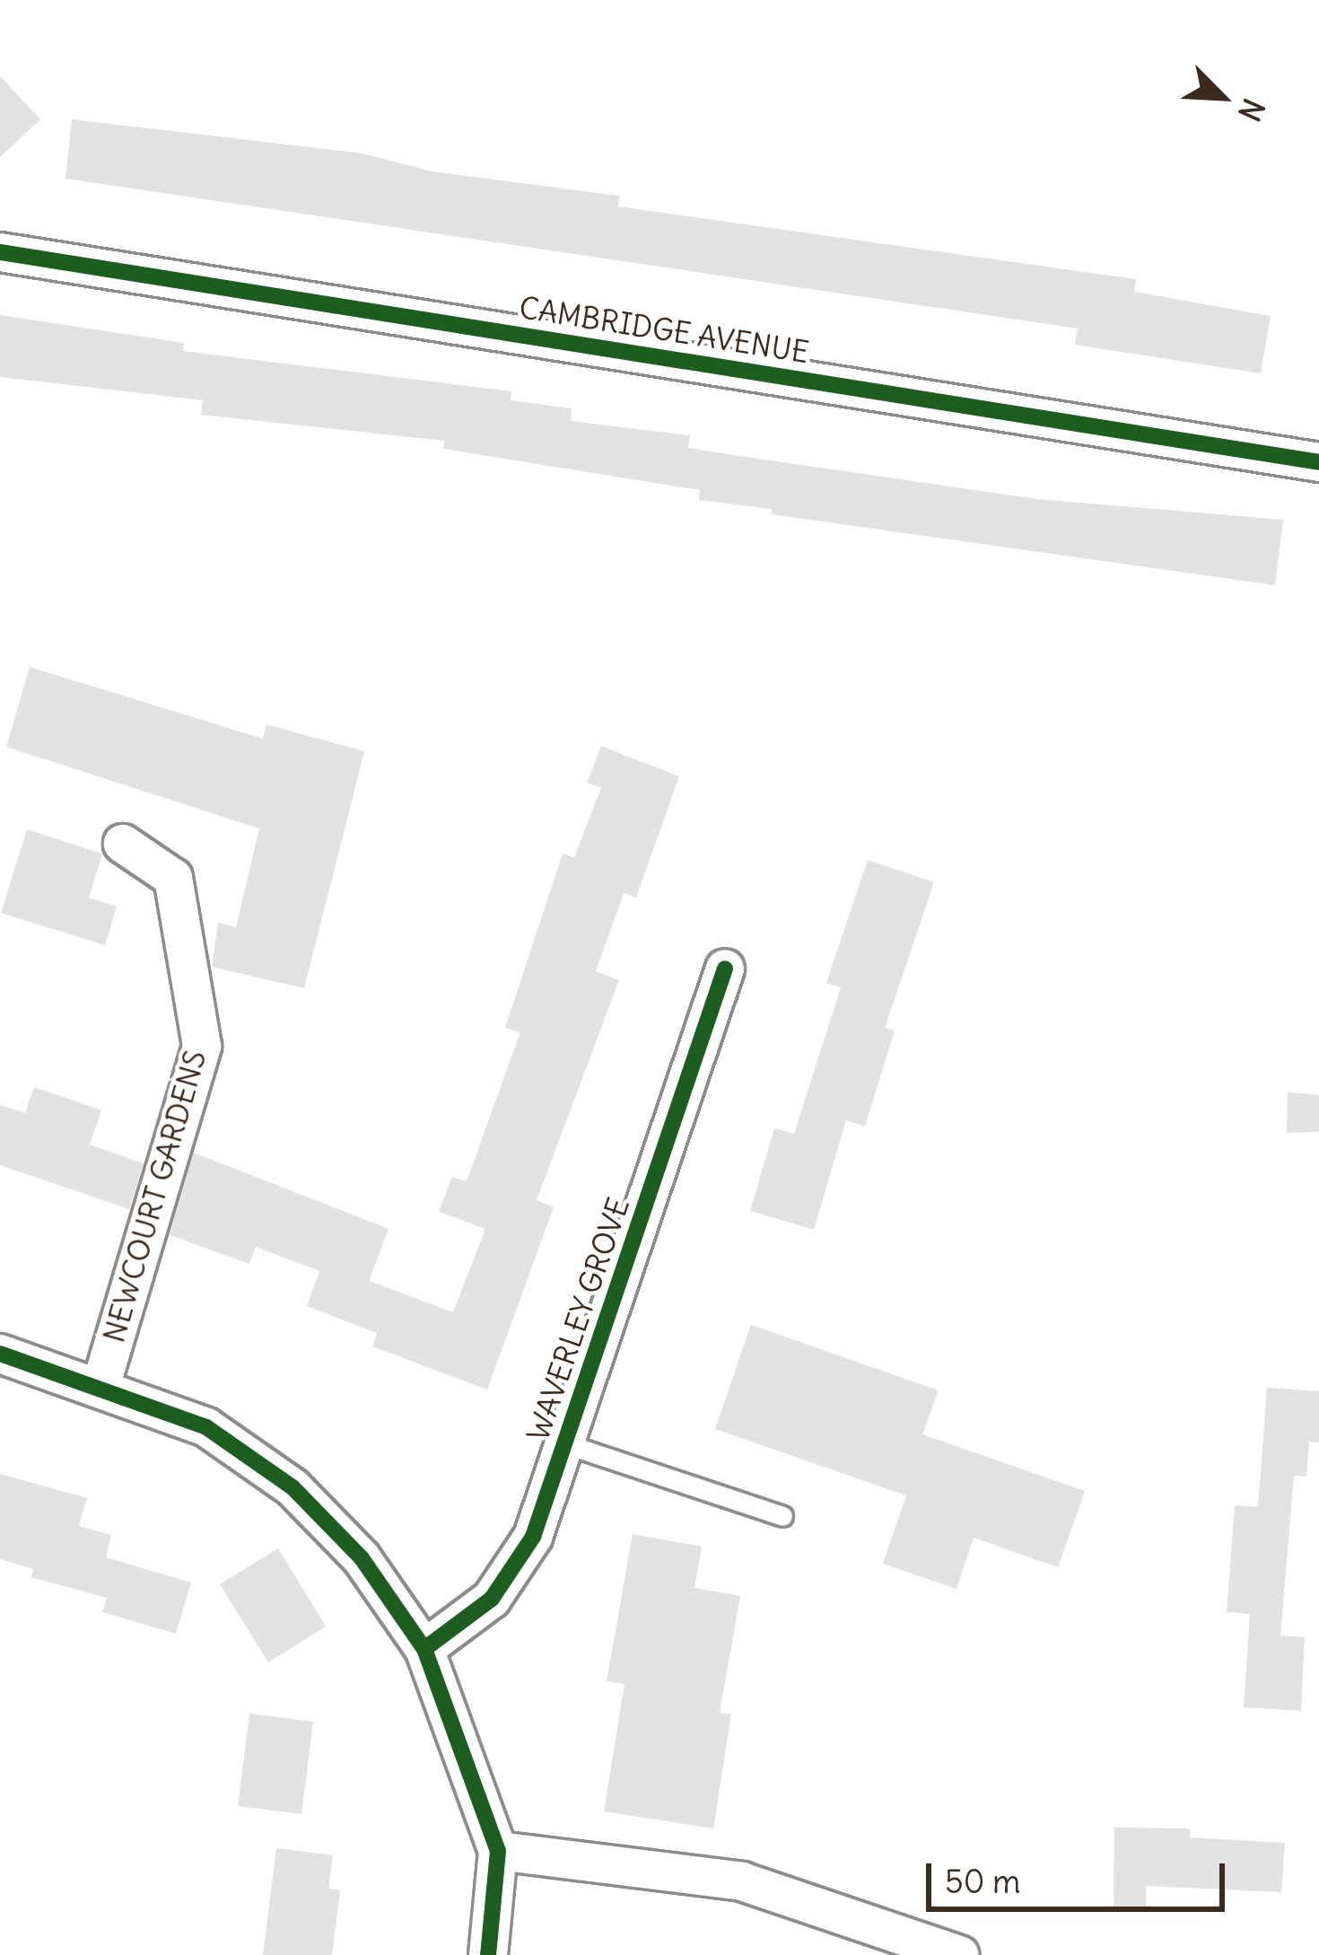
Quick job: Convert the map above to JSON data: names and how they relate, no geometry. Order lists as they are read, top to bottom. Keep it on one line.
{"streets":{"street":["CAMBRIDGE AVENUE","NEWCOURT GARDENS","WAVERLEY GROVE"]},"scale_bar":"50 m","north":"bottom right"}
